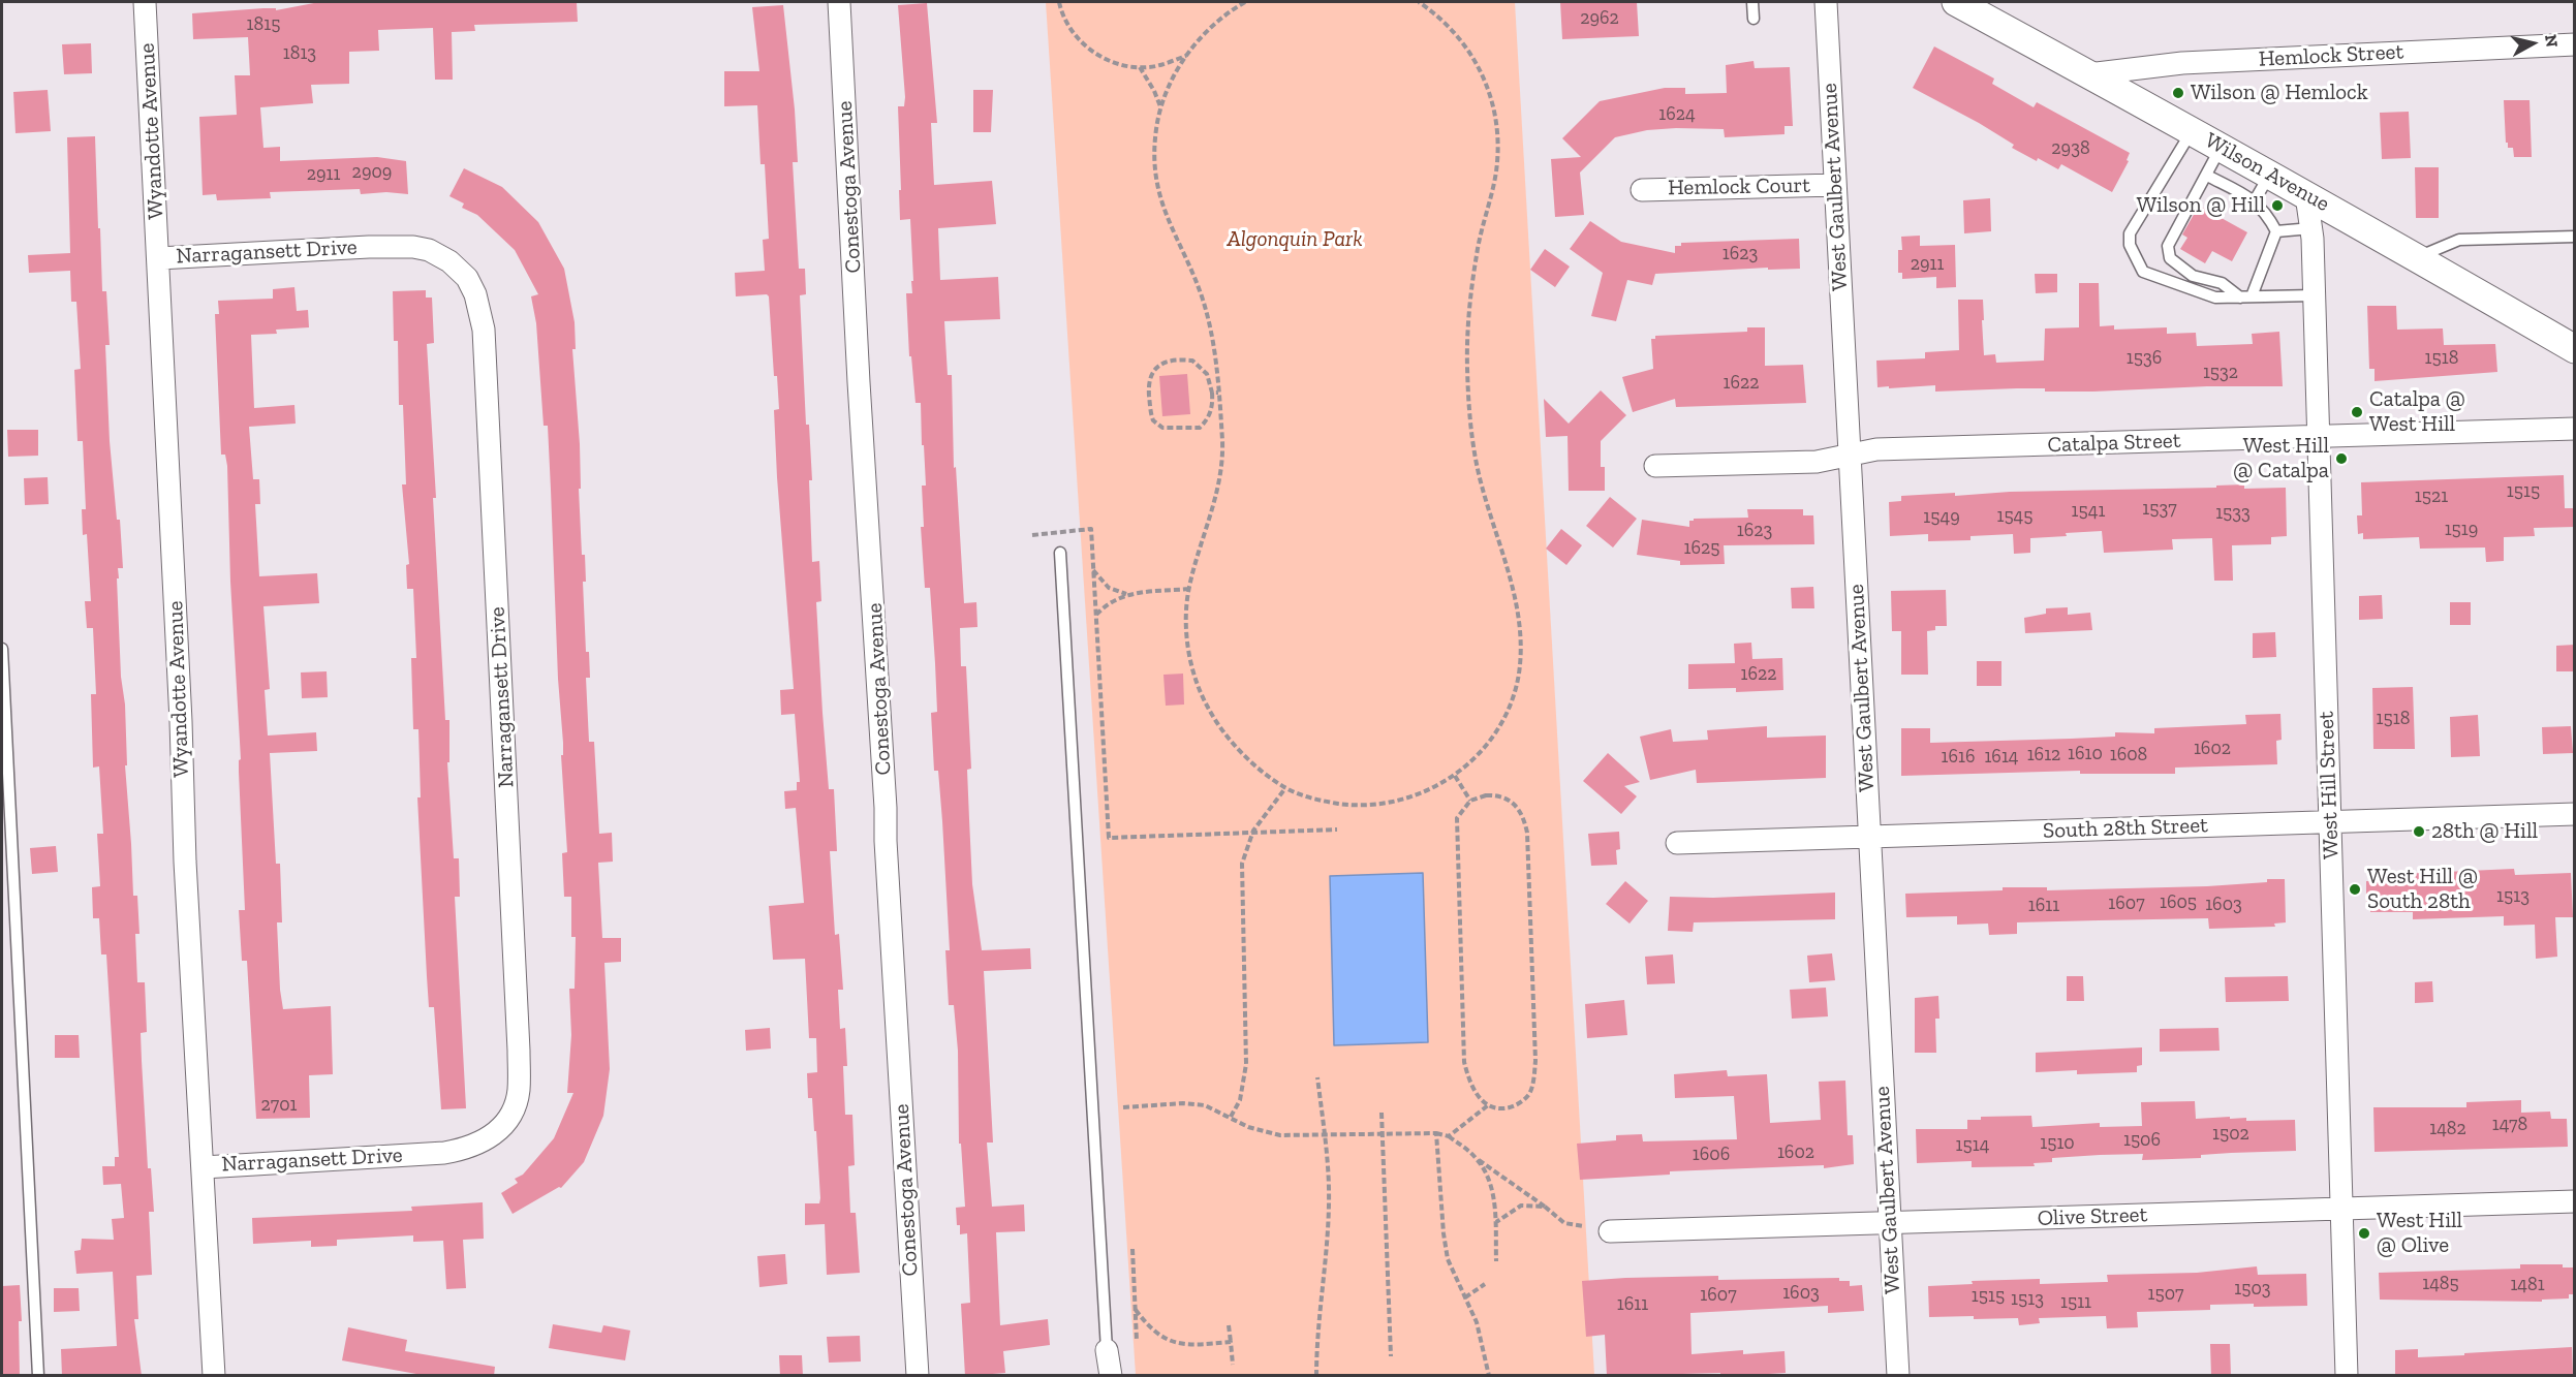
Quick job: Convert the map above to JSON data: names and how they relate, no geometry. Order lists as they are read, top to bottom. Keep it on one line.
{"streets":{"street":["Hemlock Street","Wyandotte Avenue","Wilson Avenue","Conestoga Avenue","Hemlock Court","West Gaulbert Avenue","Narragansett Drive","Catalpa Street","West Hill Street","South 28th Street","Olive Street"]},"crossings":[["Hemlock Street","Wilson Avenue"],["Wyandotte Avenue","Narragansett Drive"],["Wilson Avenue","West Hill Street"],["Hemlock Court","West Gaulbert Avenue"],["West Gaulbert Avenue","Catalpa Street"],["West Gaulbert Avenue","South 28th Street"],["West Gaulbert Avenue","Olive Street"],["Catalpa Street","West Hill Street"],["West Hill Street","South 28th Street"],["West Hill Street","Olive Street"]],"parks":["Algonquin Park"],"places":["Wilson @ Hemlock","Wilson @ Hill","Catalpa @ West Hill","West Hill @ Catalpa","28th @ Hill","West Hill @ South 28th","West Hill @ Olive"],"house_numbers":["2962","1815","1813","1624","2938","2909","2911","1623","2911","1536","1518","1532","1622","1515","1521","1537","1541","1533","1545","1549","1519","1623","1625","1622","1518","1602","1610","1612","1608","1616","1614","1513","1605","1607","1603","1611","2701","1478","1482","1502","1506","1510","1514","1602","1606","1485","1481","1503","1603","1507","1607","1515","1513","1511","1611"],"north":"right"}
